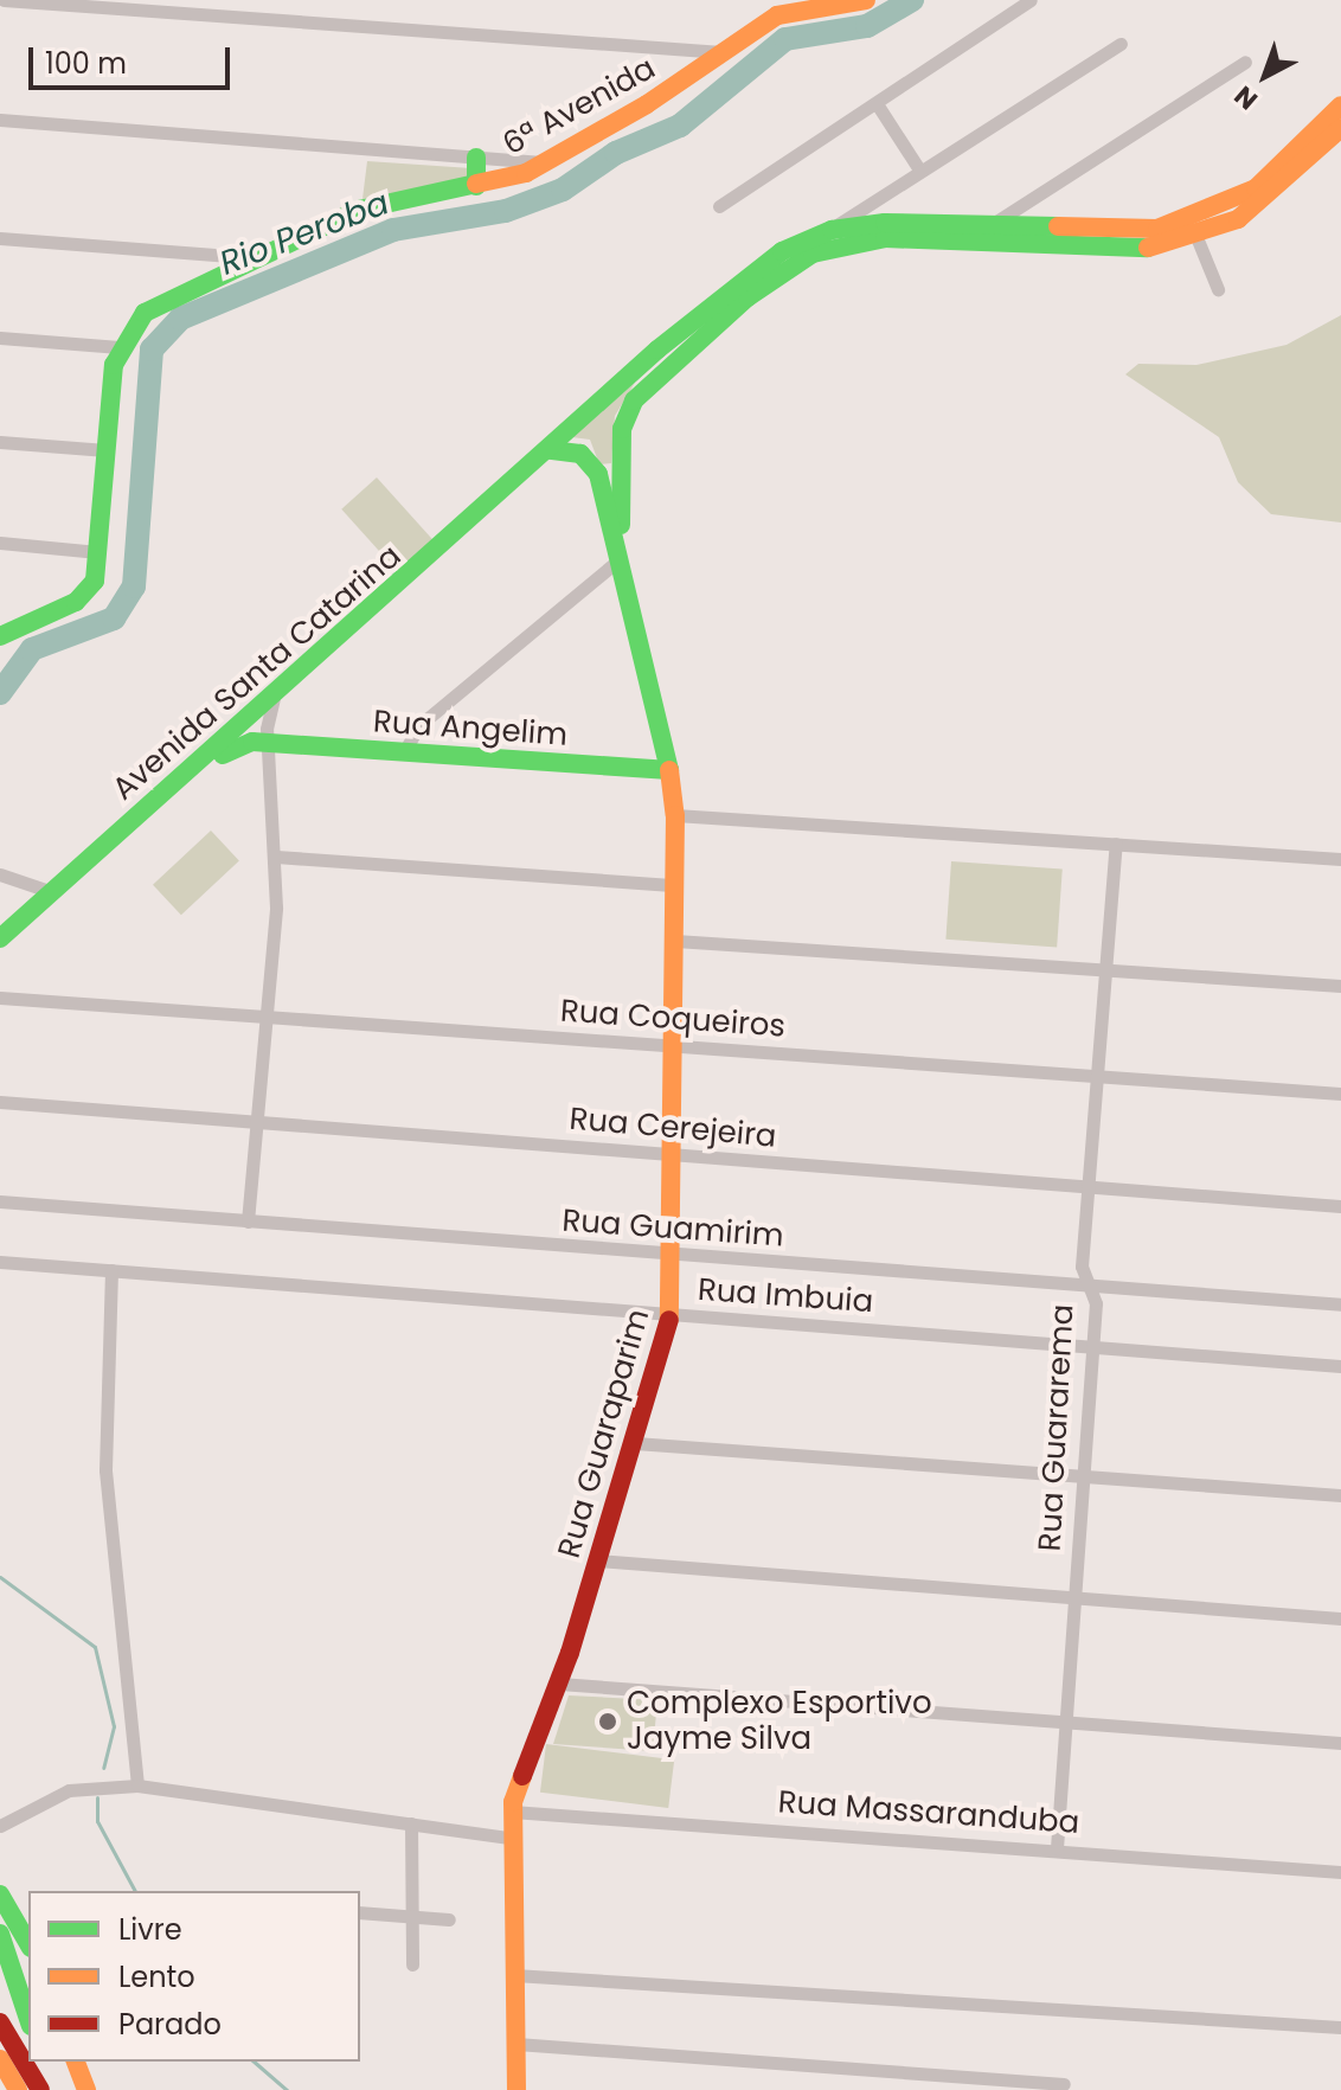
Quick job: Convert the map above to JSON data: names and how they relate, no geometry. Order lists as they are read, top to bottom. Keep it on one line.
{"streets":{"main road":["6ª Avenida","Avenida Santa Catarina","Rua Angelim","Rua Guaraparim"],"street":["Rua Coqueiros","Rua Cerejeira","Rua Guamirim","Rua Imbuia","Rua Guararema","Rua Massaranduba"]},"crossings":[["Avenida Santa Catarina","Rua Angelim"],["Avenida Santa Catarina","Rua Guaraparim"],["Rua Angelim","Rua Guaraparim"],["Rua Coqueiros","Rua Guararema"],["Rua Coqueiros","Rua Guaraparim"],["Rua Cerejeira","Rua Guararema"],["Rua Cerejeira","Rua Guaraparim"],["Rua Guamirim","Rua Guararema"],["Rua Guamirim","Rua Guaraparim"],["Rua Imbuia","Rua Guararema"],["Rua Imbuia","Rua Guaraparim"],["Rua Guararema","Rua Massaranduba"],["Rua Guaraparim","Rua Massaranduba"]],"water":["Rio Peroba"],"places":["Complexo Esportivo Jayme Silva"],"legend":["Livre","Lento","Parado"],"scale_bar":"100 m","north":"bottom left"}
